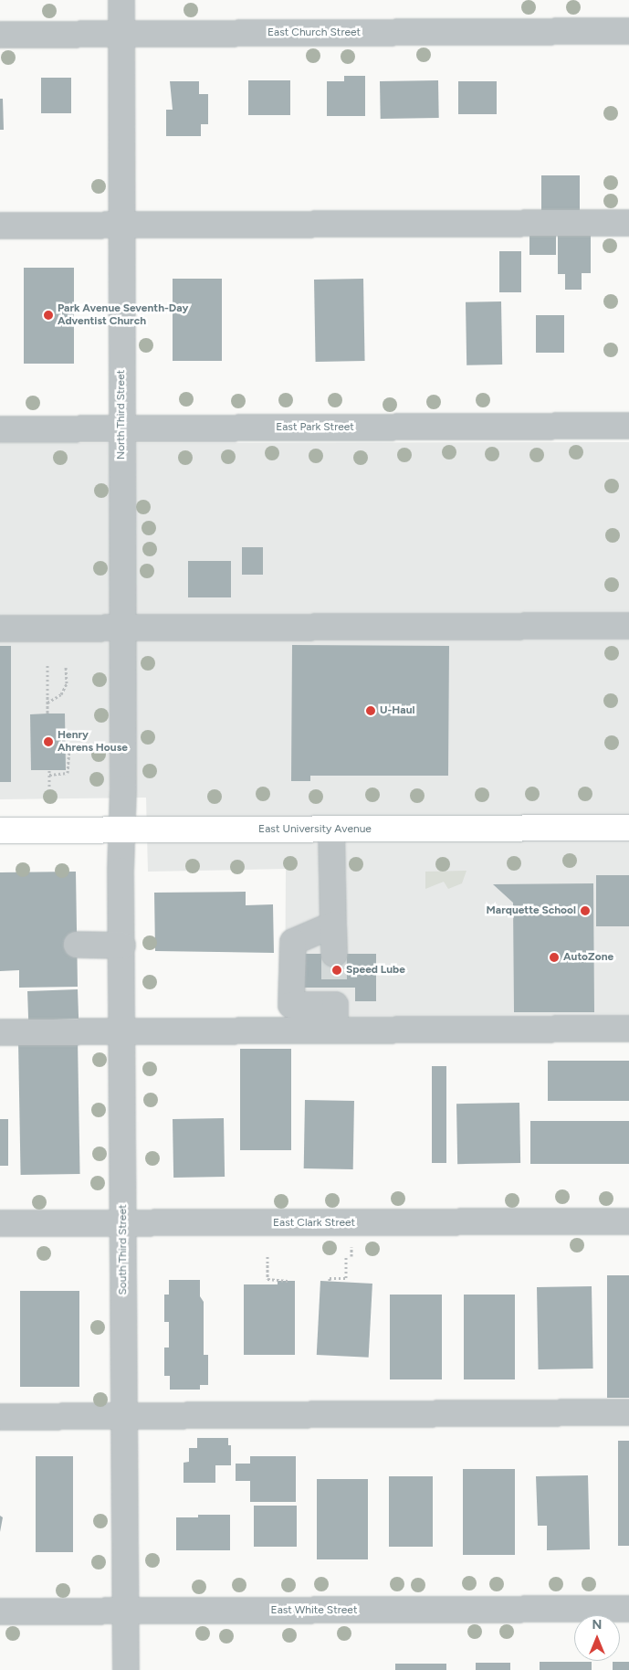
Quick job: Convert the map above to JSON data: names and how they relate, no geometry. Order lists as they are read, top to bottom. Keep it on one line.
{"streets":{"main road":["East University Avenue"],"street":["East Church Street","North Third Street","East Park Street","East Clark Street","South Third Street","East White Street"]},"crossings":[["East Church Street","North Third Street"],["North Third Street","East Park Street"],["North Third Street","East University Avenue"],["North Third Street","South Third Street"],["East University Avenue","South Third Street"],["East Clark Street","South Third Street"],["South Third Street","East White Street"]],"places":["Park Avenue Seventh-Day Adventist Church","U-Haul","Henry Ahrens House","Marquette School","AutoZone","Speed Lube"],"north":"top"}
